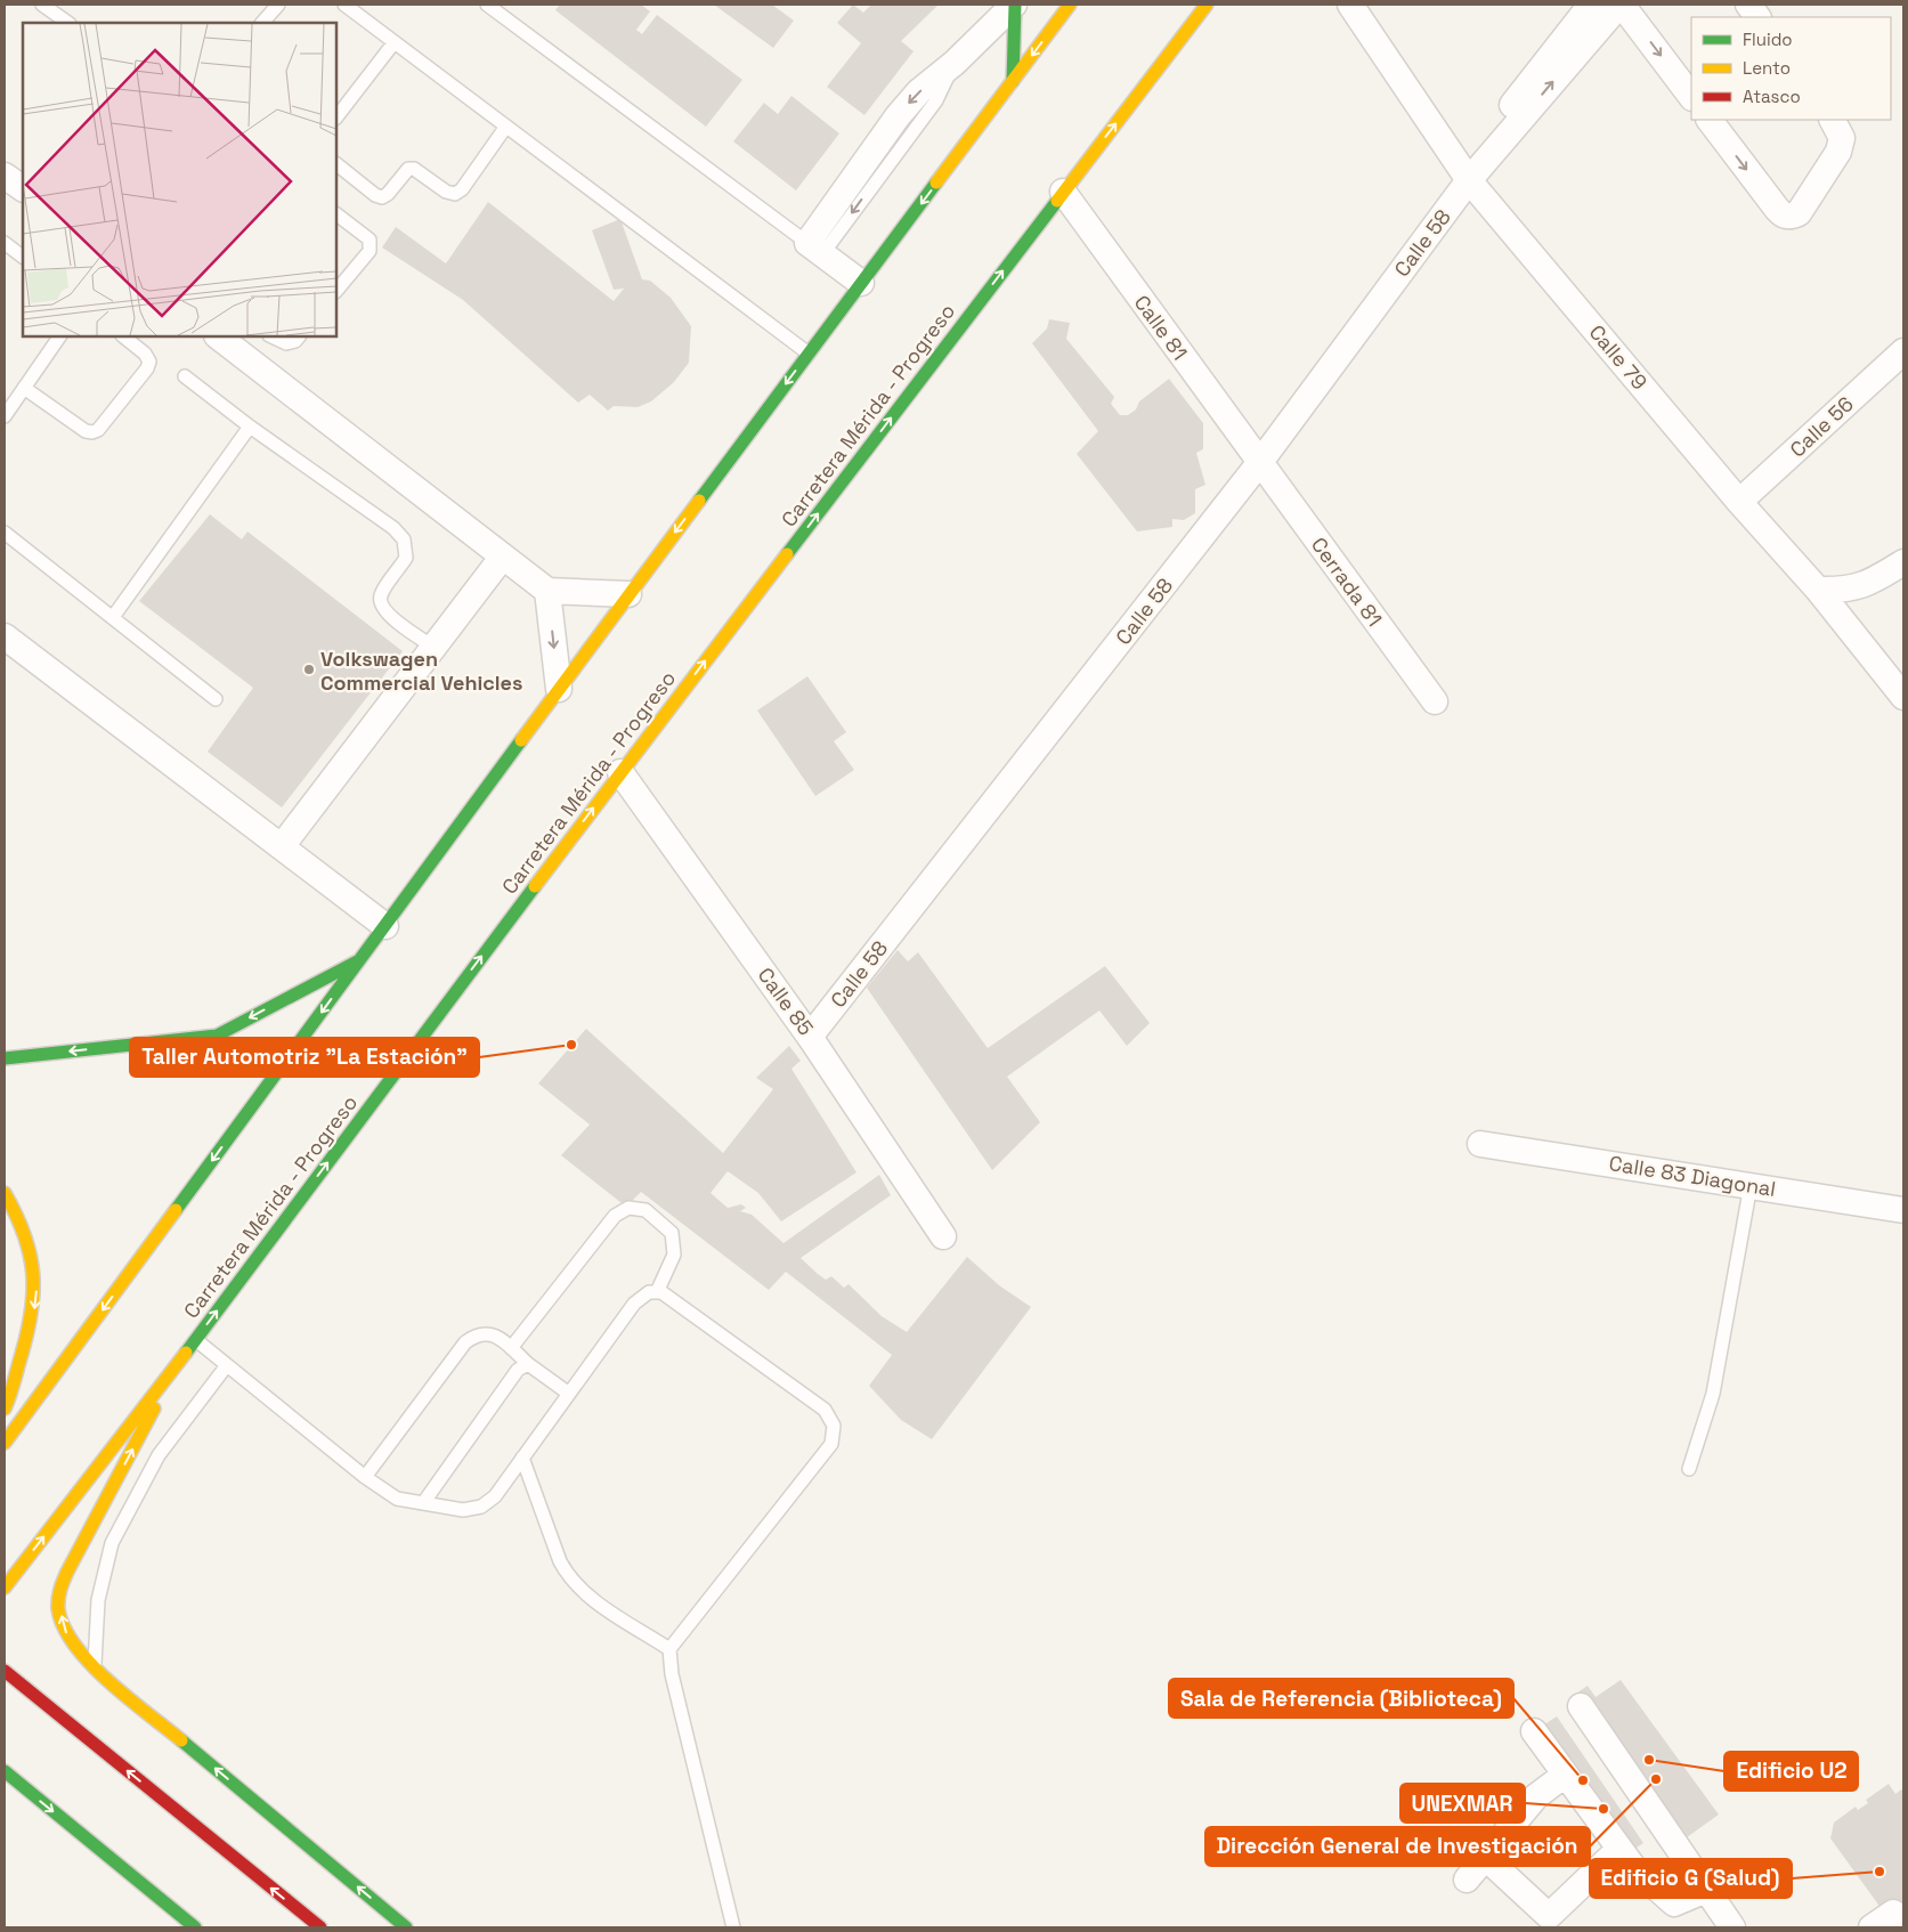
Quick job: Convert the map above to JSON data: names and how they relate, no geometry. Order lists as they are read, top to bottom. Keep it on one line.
{"streets":{"main road":["Carretera Mérida - Progreso"],"street":["Calle 58","Calle 81","Calle 79","Calle 56","Cerrada 81","Calle 85","Calle 83 Diagonal"]},"crossings":[["Calle 58","Calle 81"],["Calle 58","Calle 79"],["Calle 58","Cerrada 81"],["Calle 58","Calle 85"],["Calle 81","Carretera Mérida - Progreso"],["Calle 81","Cerrada 81"],["Calle 79","Calle 56"],["Carretera Mérida - Progreso","Calle 85"]],"places":["Volkswagen Commercial Vehicles","Taller Automotriz \"La Estación\"","Edificio U2","Dirección General de Investigación","Sala de Referencia (Biblioteca)","UNEXMAR","Edificio G (Salud)"],"legend":["Fluido","Lento","Atasco"]}
